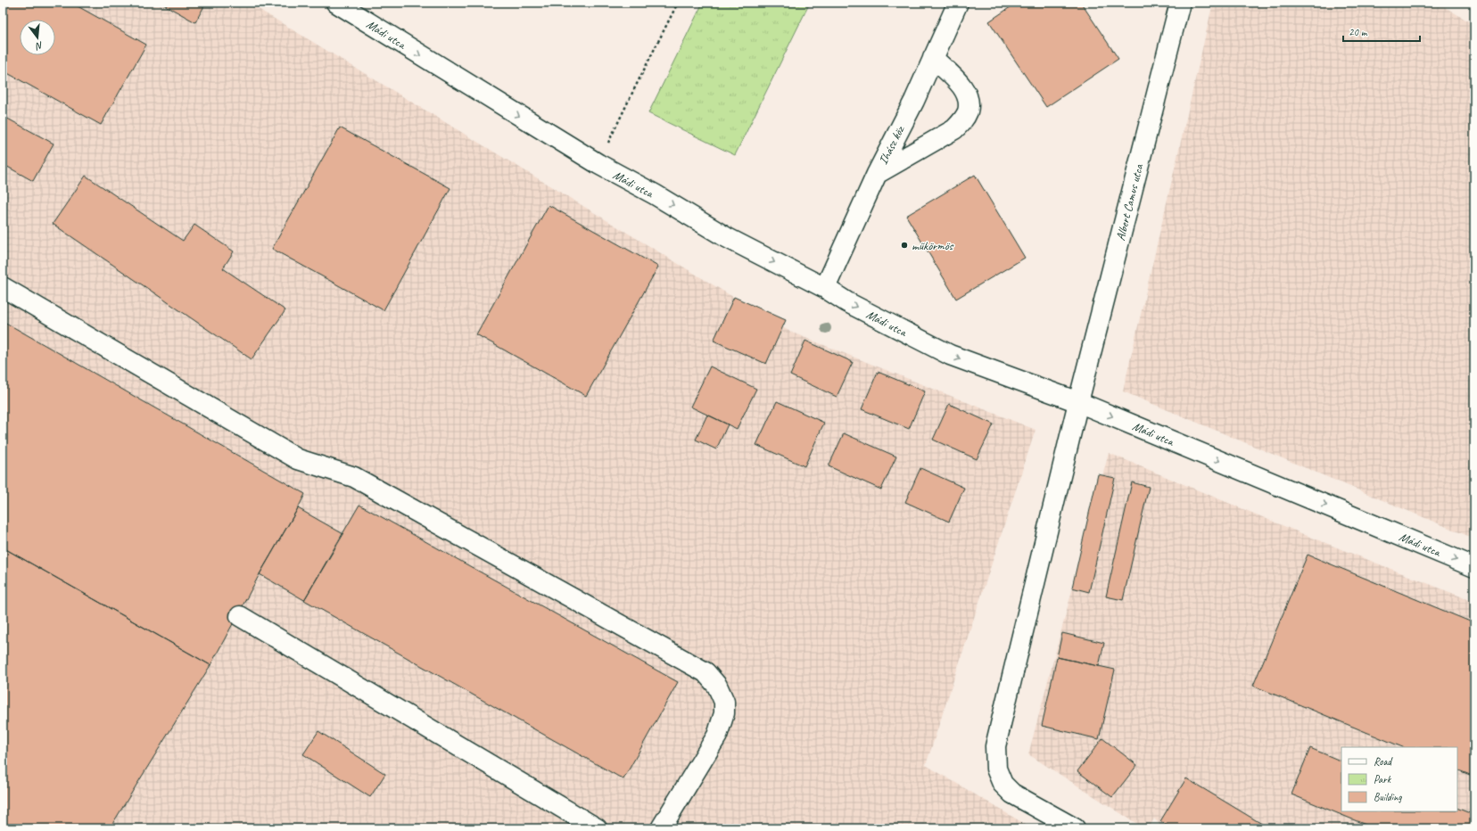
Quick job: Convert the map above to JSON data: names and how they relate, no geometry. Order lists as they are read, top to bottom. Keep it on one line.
{"streets":{"street":["Mádi utca","Ihász köz","Albert Camus utca"]},"crossings":[["Mádi utca","Ihász köz"],["Mádi utca","Albert Camus utca"]],"one_way":["Mádi utca"],"places":["műkörmös"],"legend":["Road","Park","Building"],"scale_bar":"20 m","north":"bottom"}
